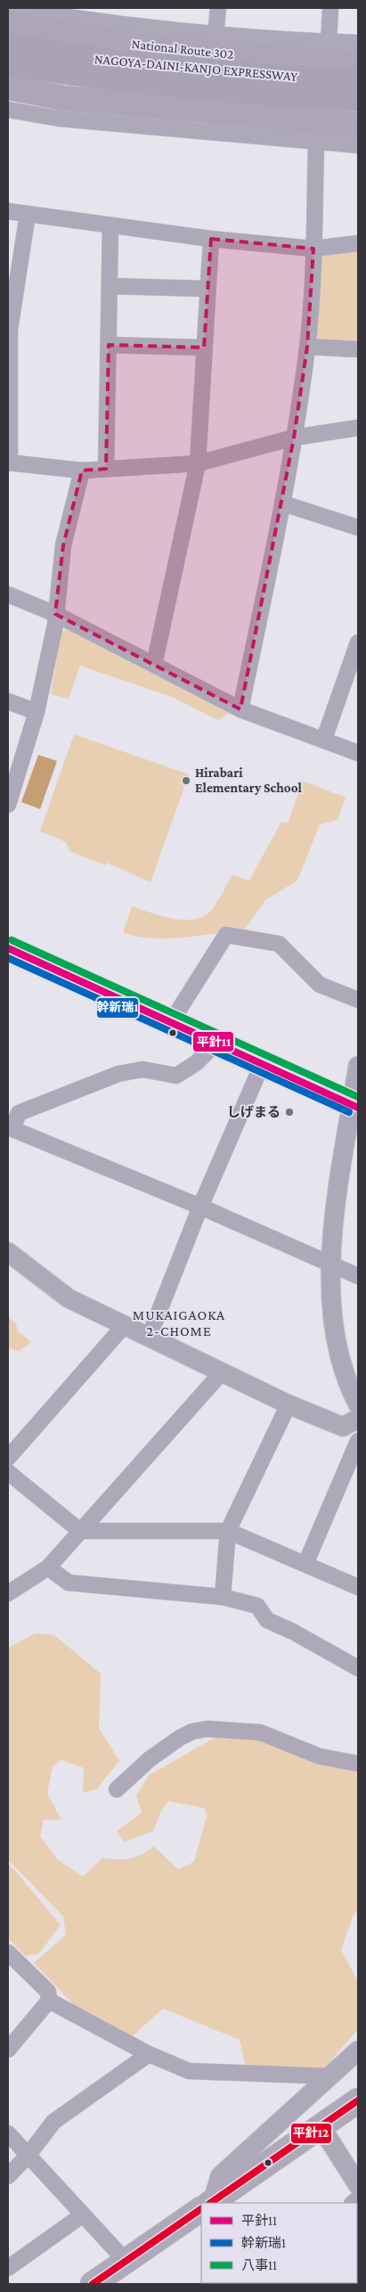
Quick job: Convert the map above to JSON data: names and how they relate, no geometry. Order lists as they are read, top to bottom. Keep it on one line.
{"streets":{"highway":["National Route 302","NAGOYA-DAINI-KANJO EXPRESSWAY"]},"districts":["MUKAIGAOKA 2-CHOME"],"places":["Hirabari Elementary School","しげまる"],"lines":["transit line 八事11","transit line 平針11","transit line 幹新瑞1","transit line 平針12"],"legend":["平針11","幹新瑞1","八事11"]}
